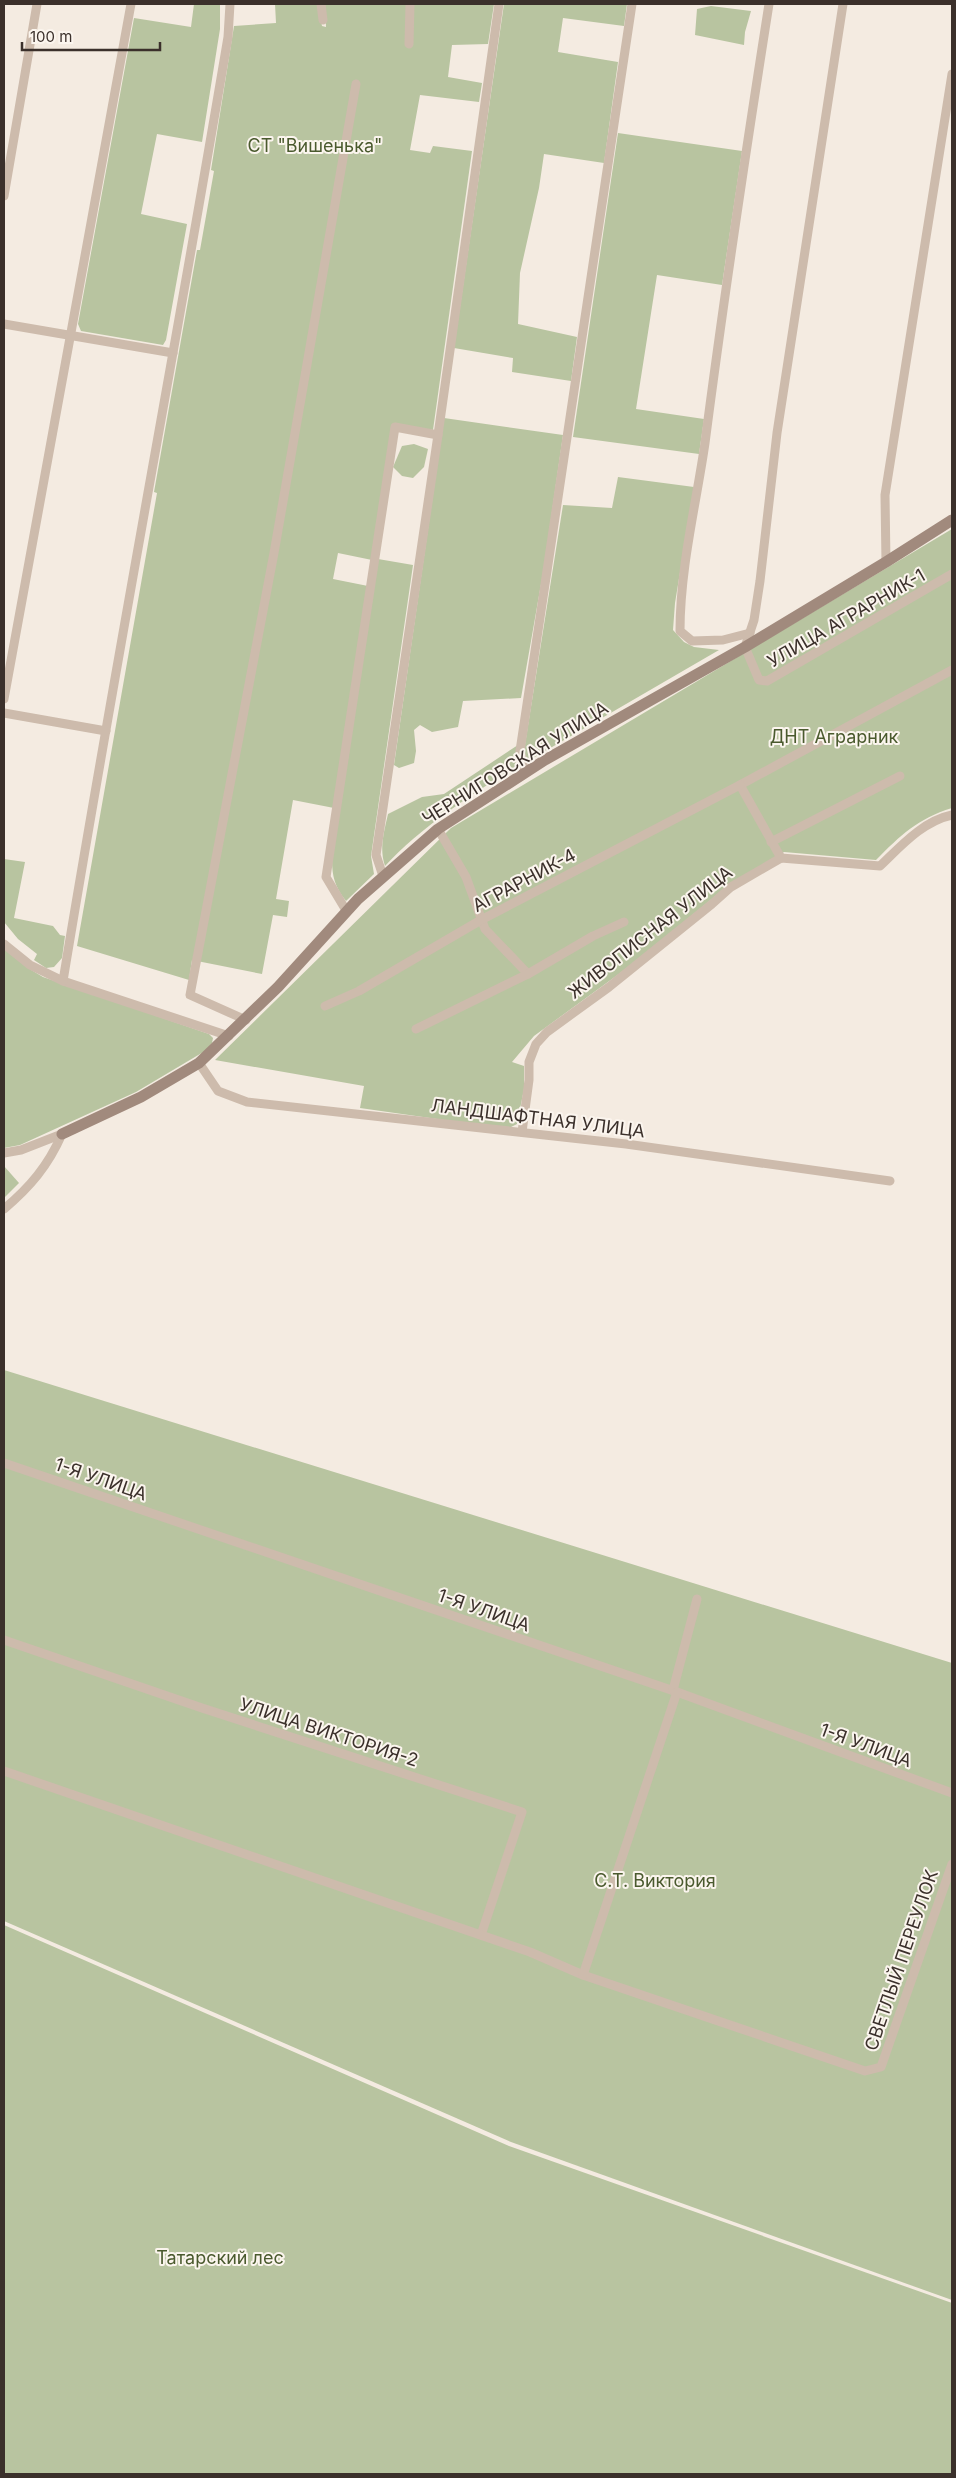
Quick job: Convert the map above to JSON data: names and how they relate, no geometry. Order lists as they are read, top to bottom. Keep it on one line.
{"streets":{"street":["УЛИЦА АГРАРНИК-1","ЧЕРНИГОВСКАЯ УЛИЦА","АГРАРНИК-4","ЖИВОПИСНАЯ УЛИЦА","ЛАНДШАФТНАЯ УЛИЦА","1-Я УЛИЦА","УЛИЦА ВИКТОРИЯ-2","СВЕТЛЫЙ ПЕРЕУЛОК"]},"crossings":[["УЛИЦА АГРАРНИК-1","ЧЕРНИГОВСКАЯ УЛИЦА"],["ЧЕРНИГОВСКАЯ УЛИЦА","ЛАНДШАФТНАЯ УЛИЦА"],["ЖИВОПИСНАЯ УЛИЦА","ЛАНДШАФТНАЯ УЛИЦА"]],"parks":["СТ \"Вишенька\"","ДНТ Аграрник","С.Т. Виктория","Татарский лес"],"scale_bar":"100 m"}
